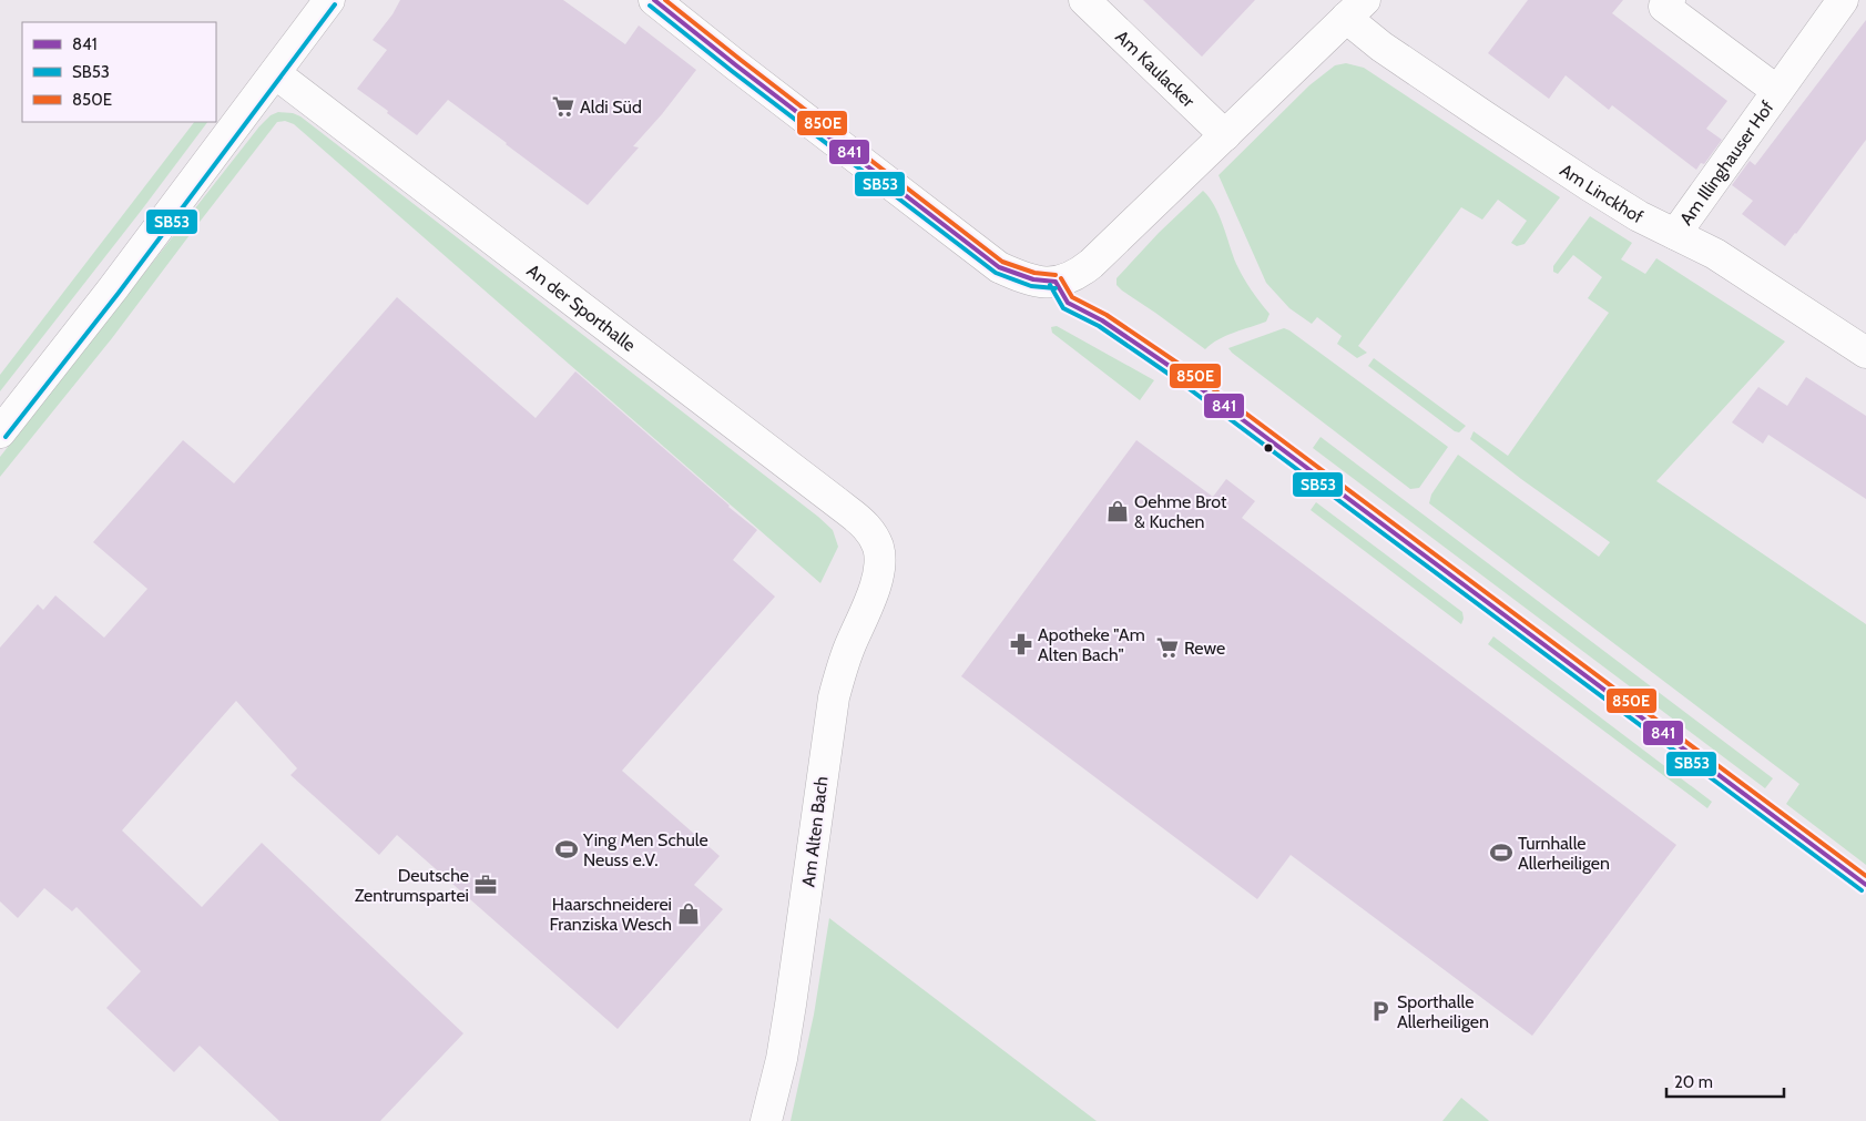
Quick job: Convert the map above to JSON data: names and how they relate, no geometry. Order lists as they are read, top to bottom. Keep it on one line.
{"streets":{"street":["Am Kaulacker","Am Illinghauser Hof","Am Linckhof","An der Sporthalle","Am Alten Bach"]},"crossings":[["Am Illinghauser Hof","Am Linckhof"],["An der Sporthalle","Am Alten Bach"]],"places":{"supermarket":["Aldi Süd","Rewe"],"shop":["Oehme Brot & Kuchen","Haarschneiderei Franziska Wesch"],"pharmacy":["Apotheke \"Am Alten Bach\""],"sports":["Ying Men Schule Neuss e.V.","Turnhalle Allerheiligen"],"office":["Deutsche Zentrumspartei"],"parking":["Sporthalle Allerheiligen"]},"lines":["transit line 841","transit line 850E","transit line SB53"],"legend":["841","SB53","850E"],"scale_bar":"20 m"}
